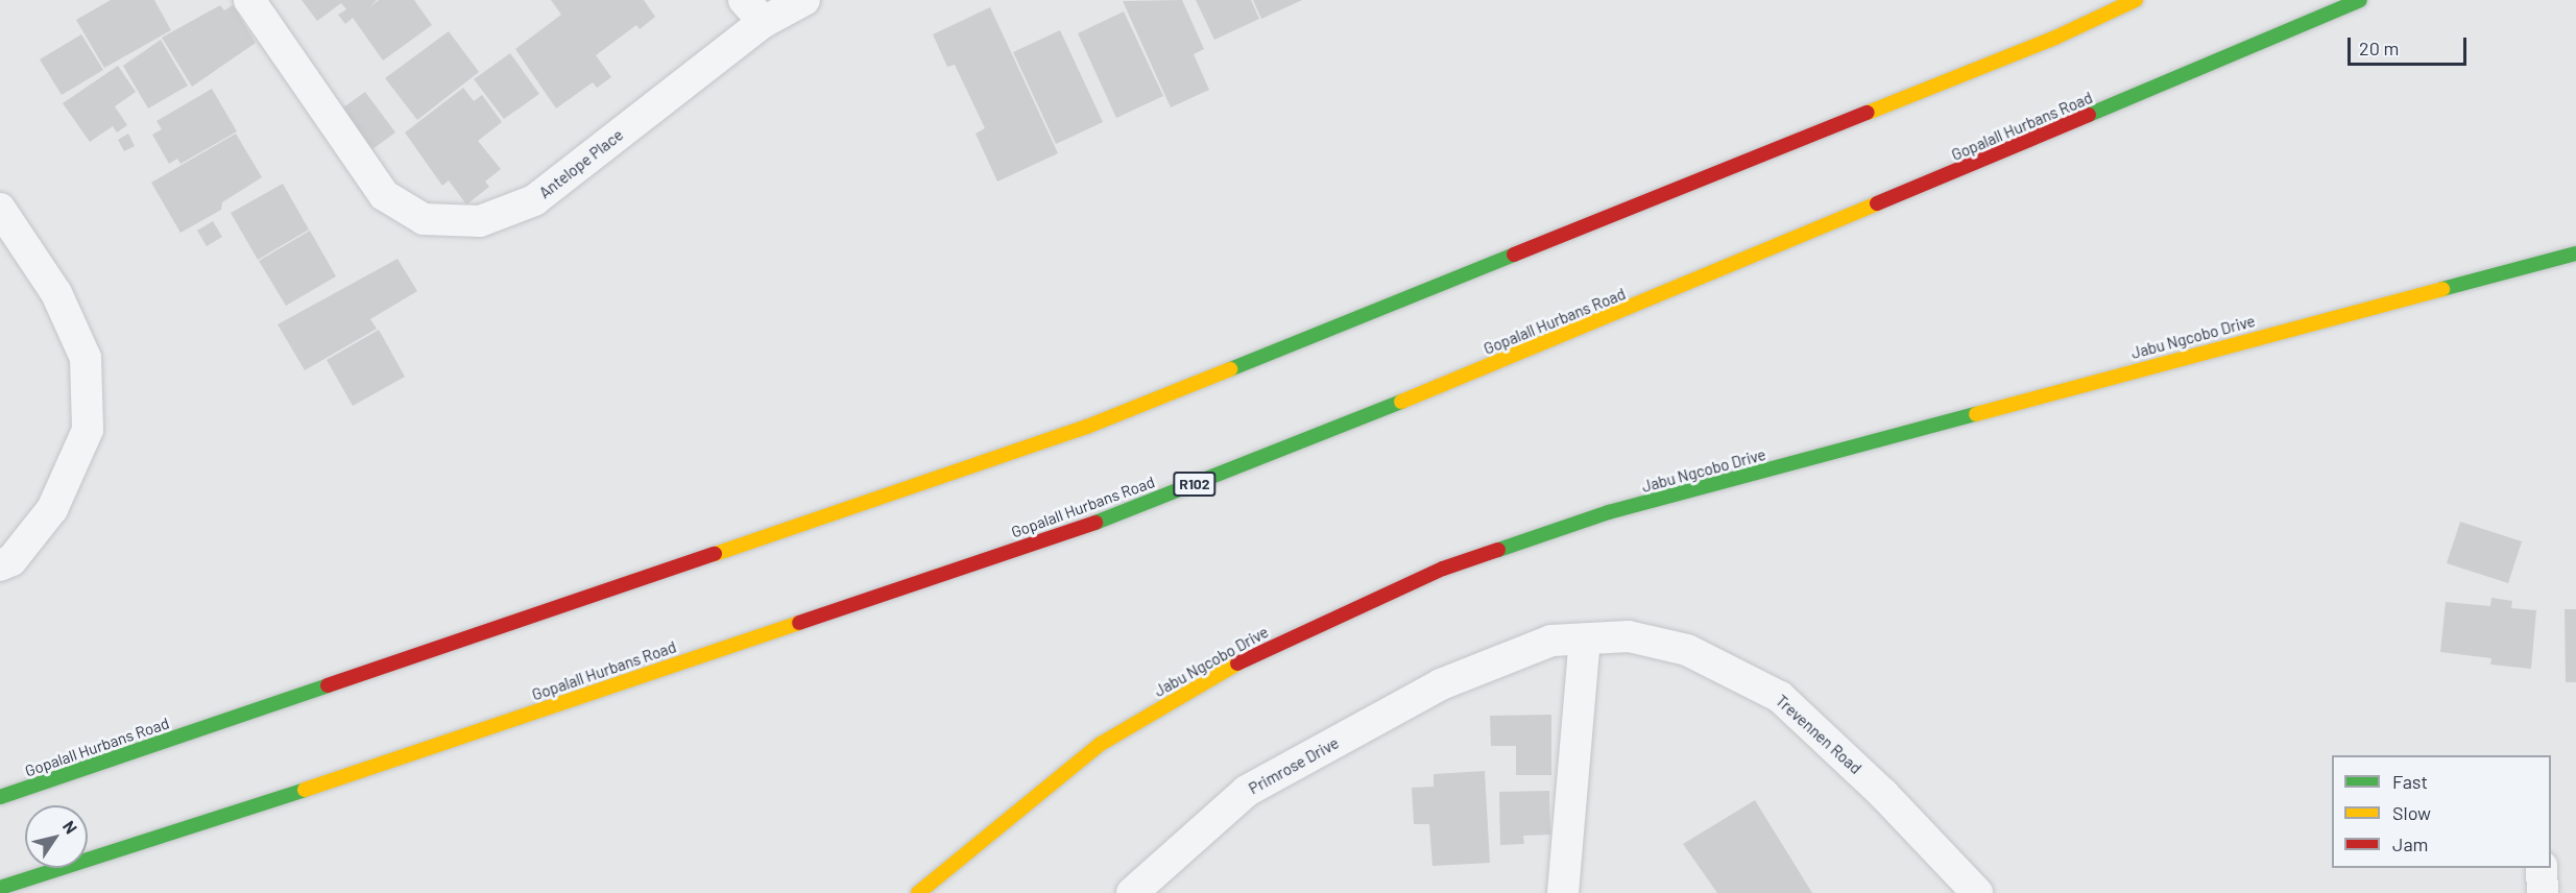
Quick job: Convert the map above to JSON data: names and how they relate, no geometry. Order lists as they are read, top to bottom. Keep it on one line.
{"streets":{"main road":["Gopalall Hurbans Road","Jabu Ngcobo Drive","R102"],"street":["Antelope Place","Trevennen Road","Primrose Drive"]},"crossings":[["Trevennen Road","Primrose Drive"]],"legend":["Fast","Slow","Jam"],"scale_bar":"20 m","north":"top right"}
